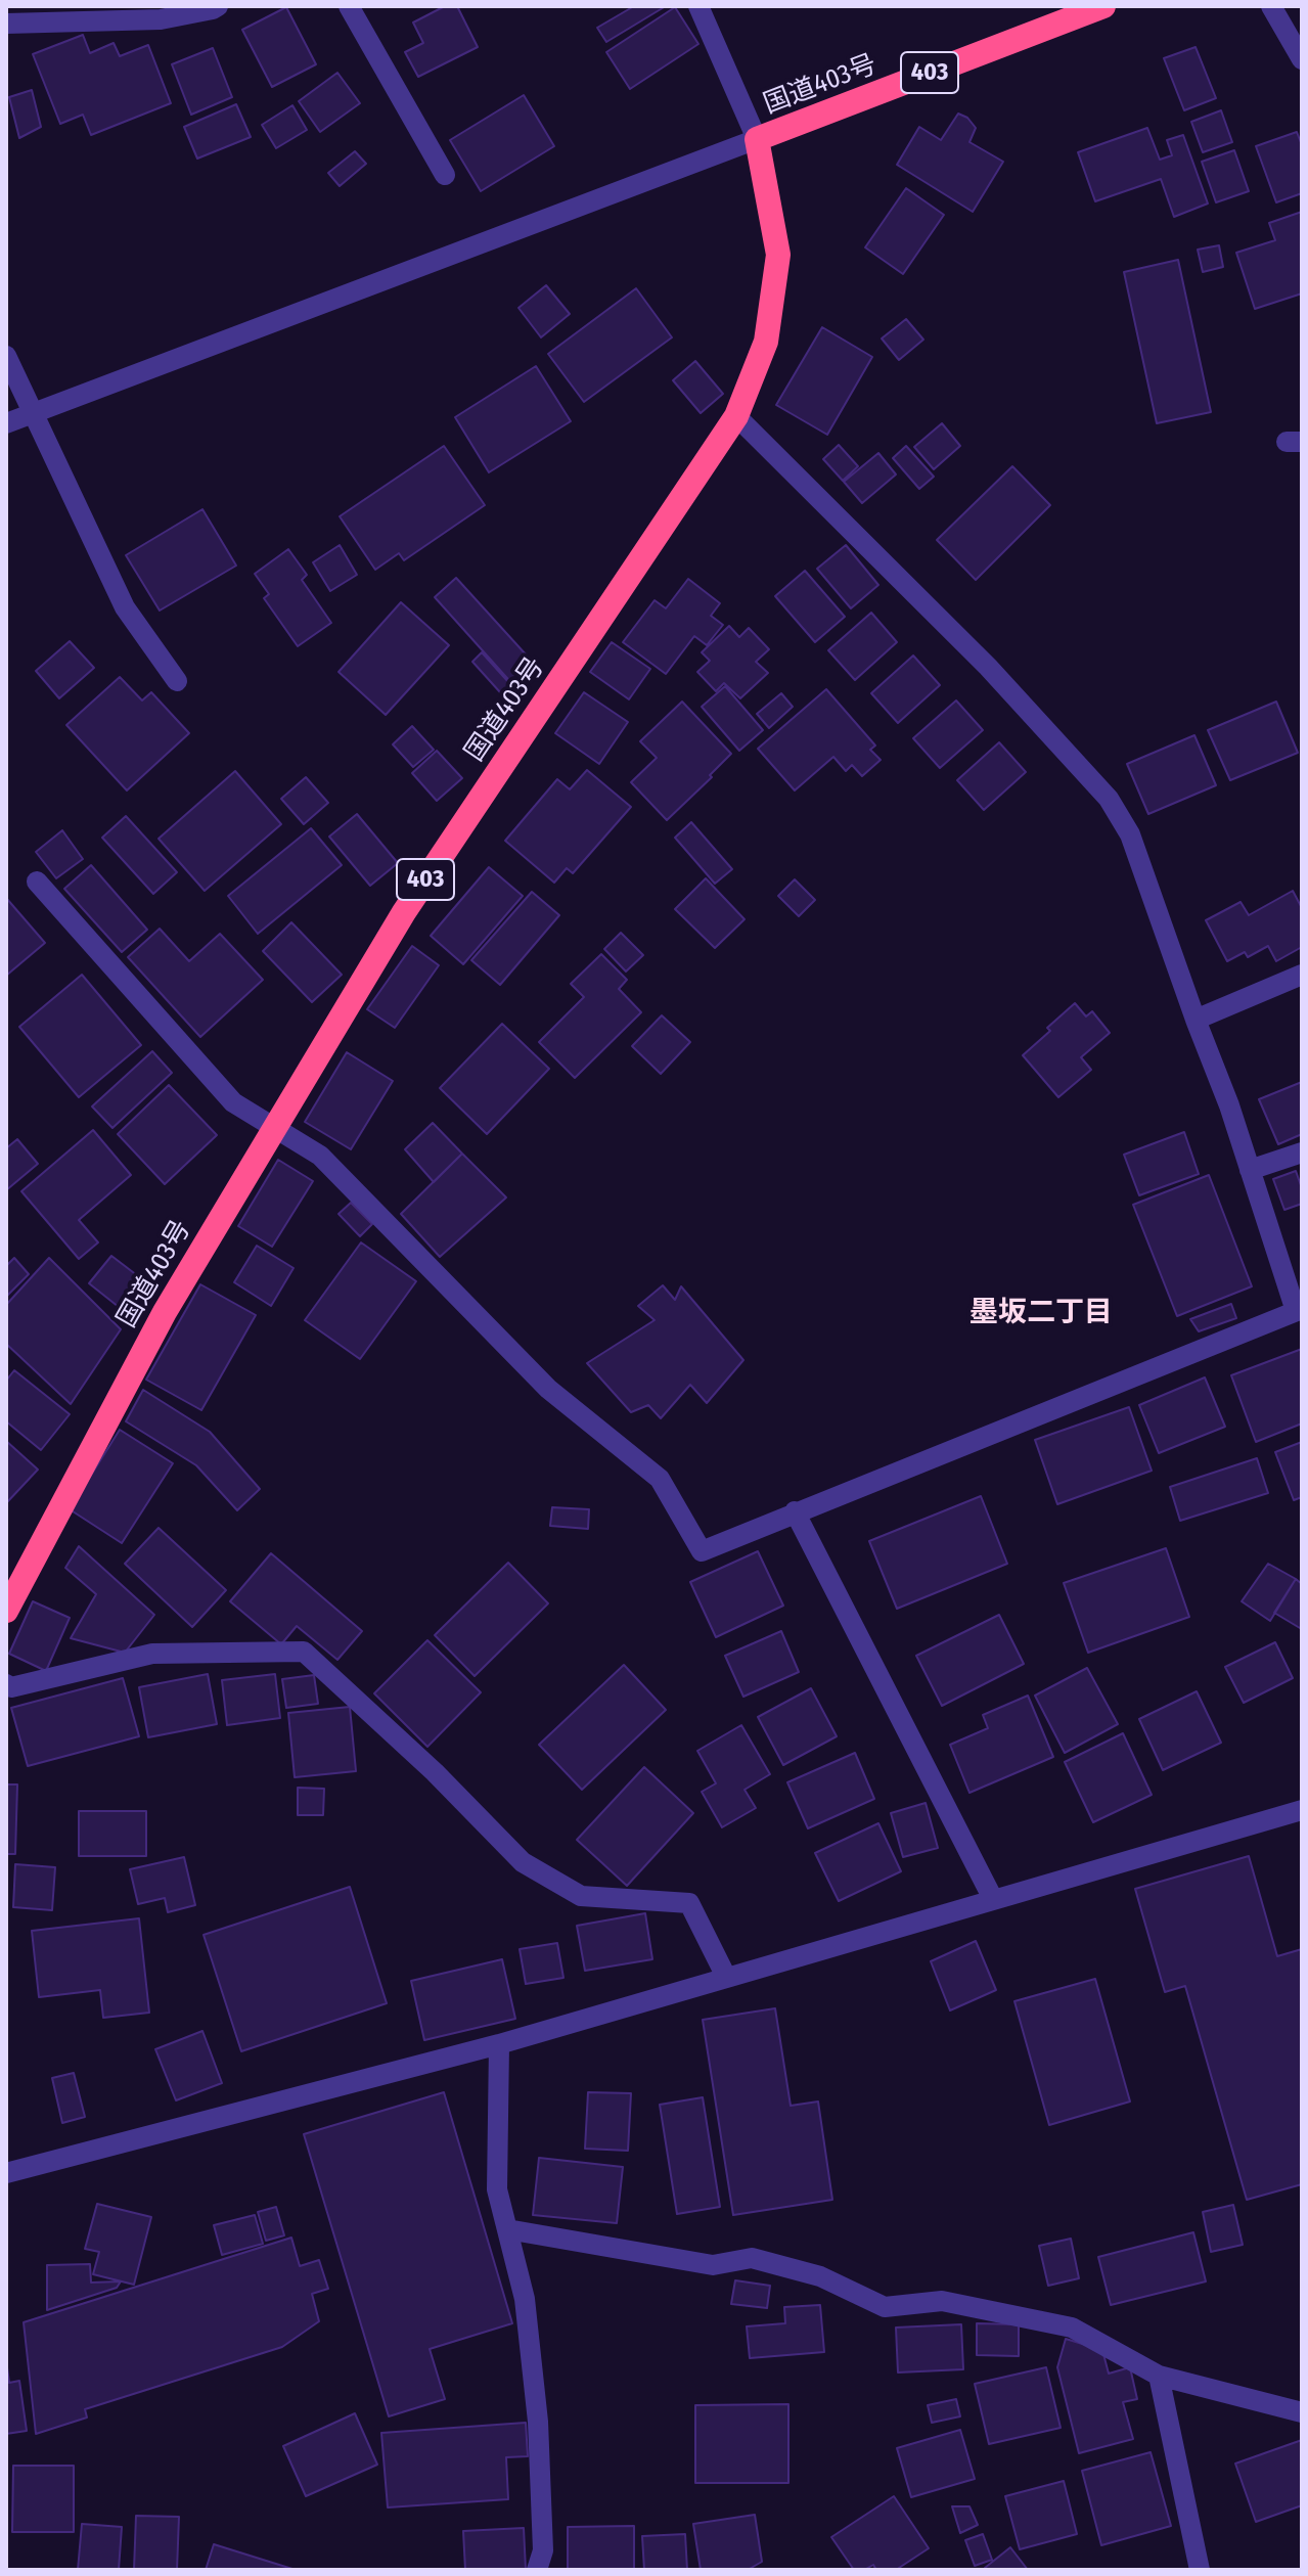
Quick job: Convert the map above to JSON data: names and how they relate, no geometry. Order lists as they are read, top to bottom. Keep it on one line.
{"streets":{"highway":["403","国道403号"]},"districts":["墨坂二丁目"]}
